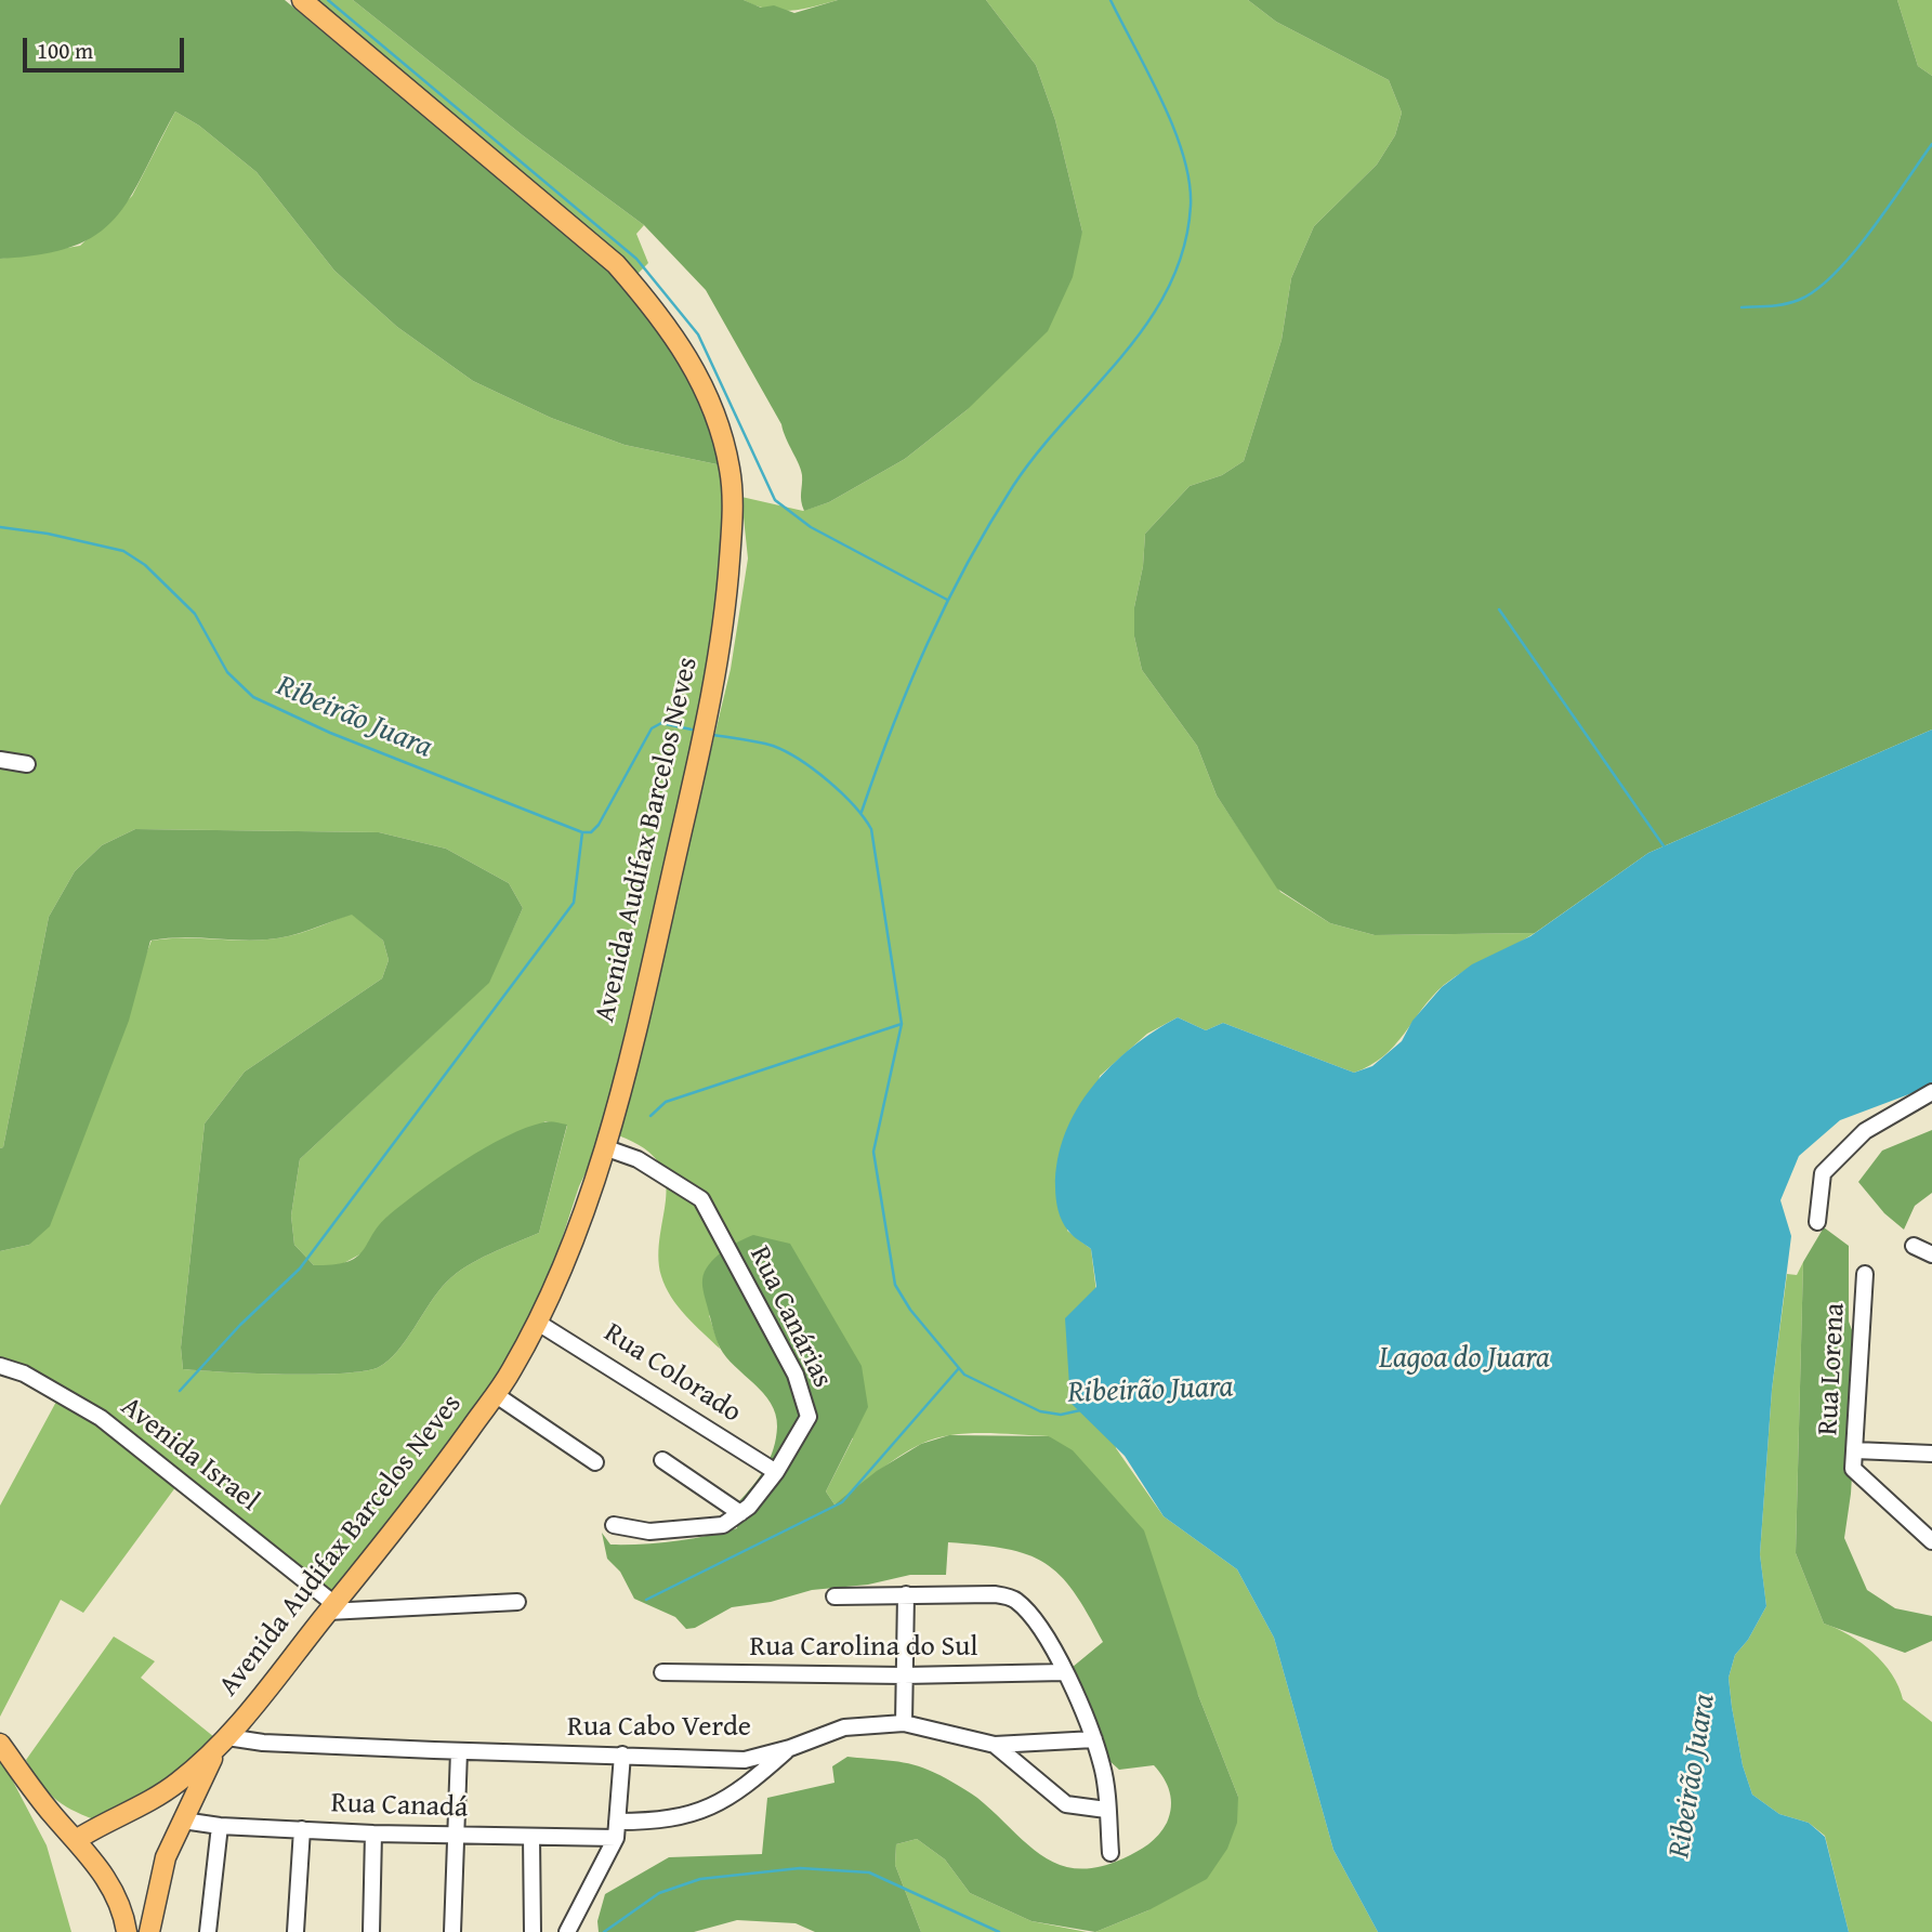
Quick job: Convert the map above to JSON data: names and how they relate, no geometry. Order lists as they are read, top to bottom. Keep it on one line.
{"streets":{"main road":["Avenida Audifax Barcelos Neves"],"street":["Rua Canárias","Rua Lorena","Rua Colorado","Avenida Israel","Rua Carolina do Sul","Rua Cabo Verde","Rua Canadá"]},"crossings":[["Avenida Audifax Barcelos Neves","Rua Canárias"],["Avenida Audifax Barcelos Neves","Rua Colorado"],["Avenida Audifax Barcelos Neves","Avenida Israel"],["Avenida Audifax Barcelos Neves","Rua Cabo Verde"],["Avenida Audifax Barcelos Neves","Rua Canadá"],["Rua Canárias","Rua Colorado"],["Rua Cabo Verde","Rua Canadá"]],"water":["Ribeirão Juara","Lagoa do Juara"],"scale_bar":"100 m"}
